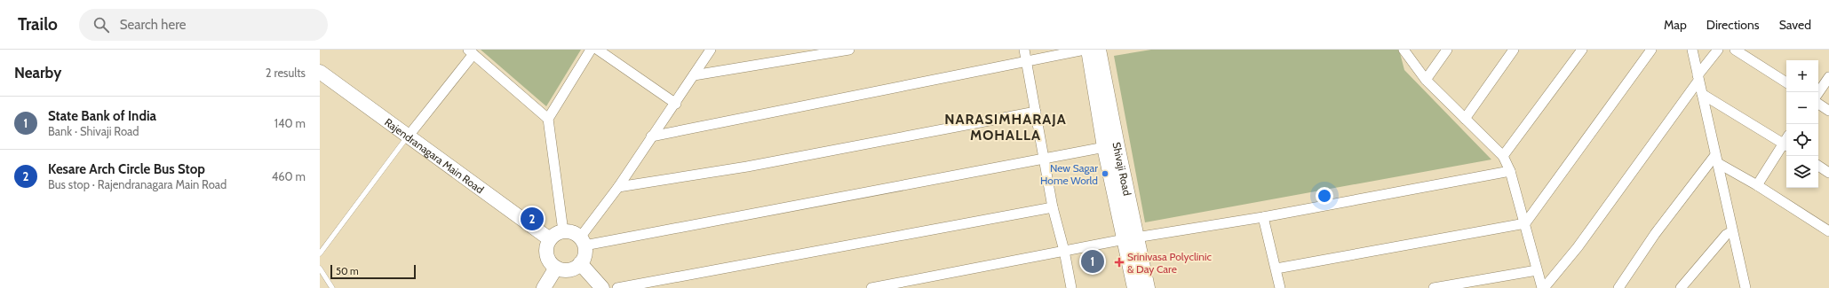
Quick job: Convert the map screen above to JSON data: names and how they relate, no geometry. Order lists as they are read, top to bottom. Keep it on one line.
{"streets":{"street":["Rajendranagara Main Road","Shivaji Road"]},"districts":["NARASIMHARAJA MOHALLA"],"places":{"other":["New Sagar Home World"],"health":["Srinivasa Polyclinic & Day Care"]},"scale_bar":"50 m","page":{"header":"Trailo","search":"Search here","nav":["Map","Directions","Saved"],"heading":["Nearby","2 results"],"map_buttons":["+","−"],"list":[{"mark":"1","name":"State Bank of India","note":"Bank · Shivaji Road","value":"140 m"},{"mark":"2","name":"Kesare Arch Circle Bus Stop","note":"Bus stop · Rajendranagara Main Road","value":"460 m"}],"pins":["2","1"],"scale":"50 m"}}
